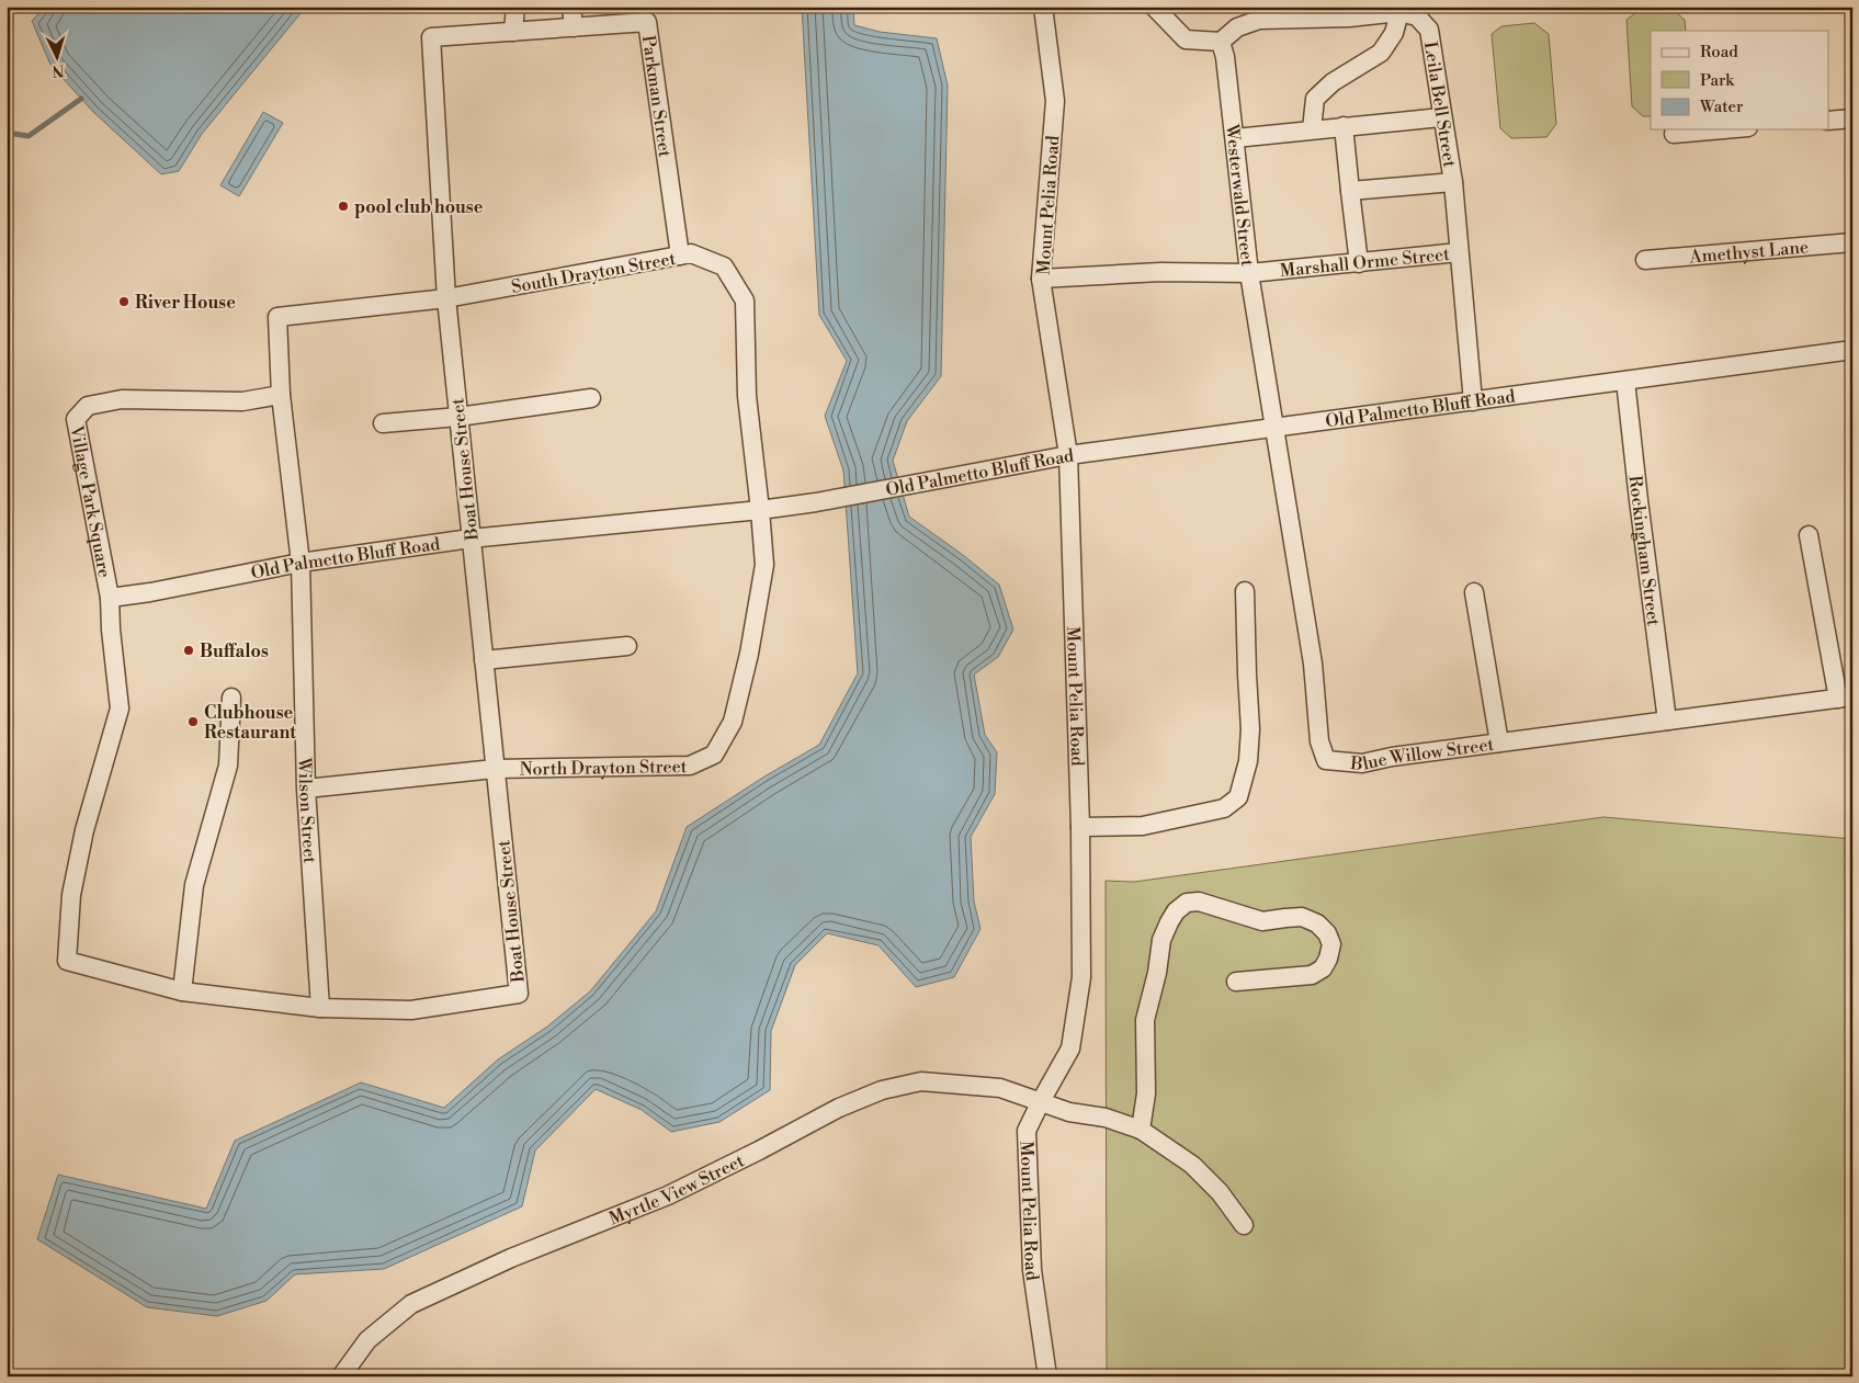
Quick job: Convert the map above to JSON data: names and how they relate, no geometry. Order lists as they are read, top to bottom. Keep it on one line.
{"streets":{"street":["Parkman Street","Leila Bell Street","Westerwald Street","Mount Pelia Road","Amethyst Lane","Marshall Orme Street","South Drayton Street","Old Palmetto Bluff Road","Boat House Street","Village Park Square","Rockingham Street","Blue Willow Street","North Drayton Street","Wilson Street","Myrtle View Street"]},"crossings":[["Parkman Street","South Drayton Street"],["Parkman Street","Boat House Street"],["Leila Bell Street","Marshall Orme Street"],["Leila Bell Street","Old Palmetto Bluff Road"],["Westerwald Street","Marshall Orme Street"],["Westerwald Street","Old Palmetto Bluff Road"],["Westerwald Street","Blue Willow Street"],["Mount Pelia Road","Marshall Orme Street"],["Mount Pelia Road","Old Palmetto Bluff Road"],["Mount Pelia Road","Myrtle View Street"],["South Drayton Street","Old Palmetto Bluff Road"],["South Drayton Street","Boat House Street"],["South Drayton Street","North Drayton Street"],["South Drayton Street","Wilson Street"],["Old Palmetto Bluff Road","Boat House Street"],["Old Palmetto Bluff Road","Village Park Square"],["Old Palmetto Bluff Road","Rockingham Street"],["Old Palmetto Bluff Road","Blue Willow Street"],["Old Palmetto Bluff Road","North Drayton Street"],["Old Palmetto Bluff Road","Wilson Street"],["Boat House Street","Village Park Square"],["Boat House Street","North Drayton Street"],["Boat House Street","Wilson Street"],["Village Park Square","Wilson Street"],["Rockingham Street","Blue Willow Street"],["North Drayton Street","Wilson Street"]],"places":["pool club house","River House","Buffalos","Clubhouse Restaurant"],"legend":["Road","Park","Water"],"north":"bottom"}
